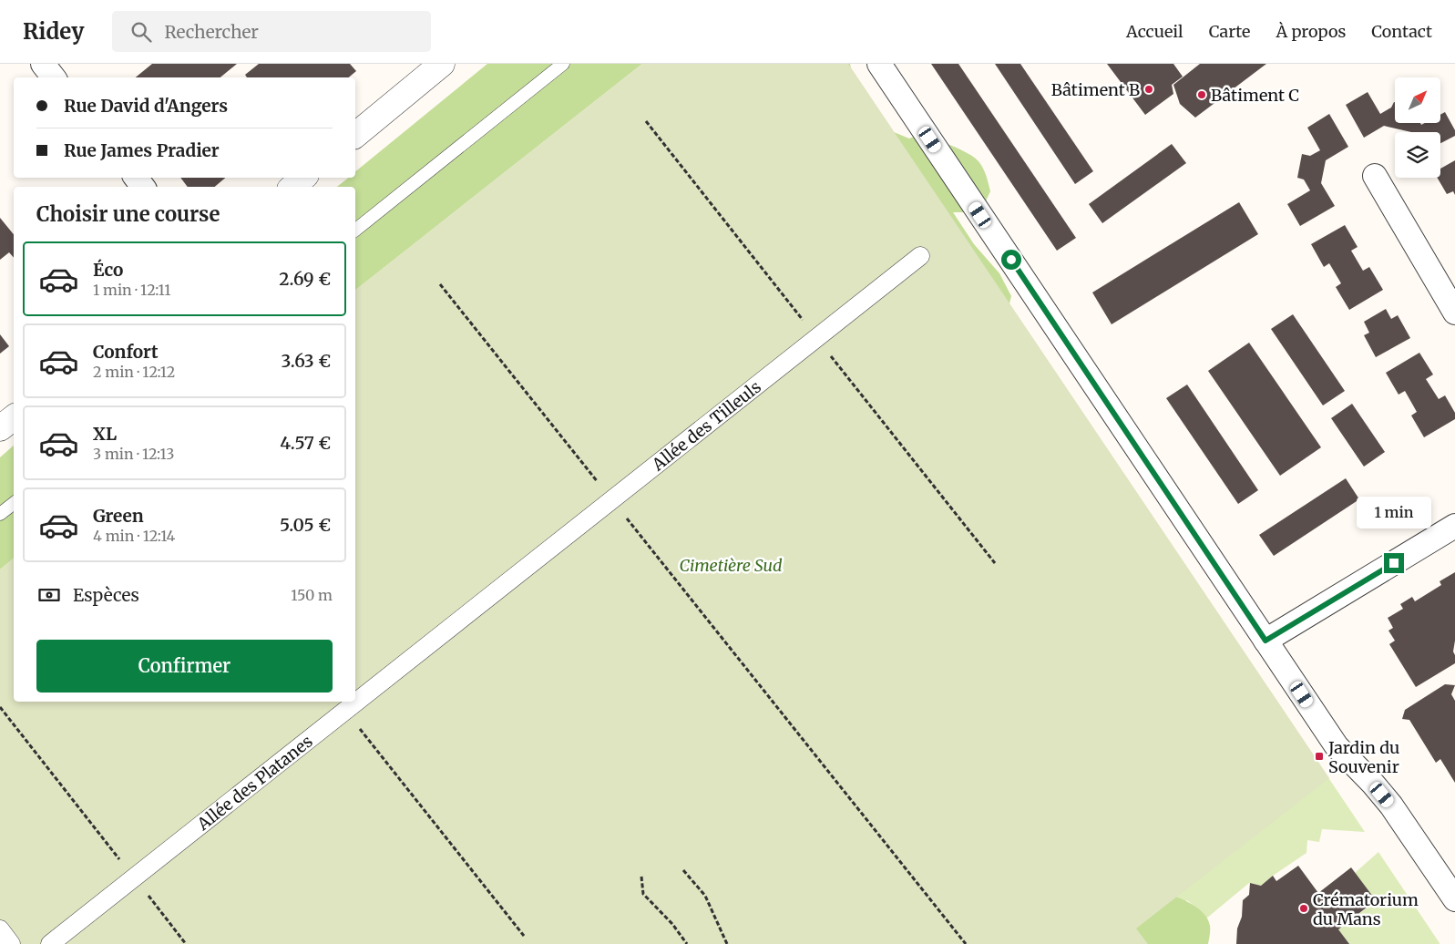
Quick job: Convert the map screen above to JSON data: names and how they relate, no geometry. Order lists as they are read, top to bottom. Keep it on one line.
{"streets":{"street":["Allée des Tilleuls","Allée des Platanes"]},"crossings":[["Allée des Tilleuls","Allée des Platanes"]],"parks":["Cimetière Sud"],"places":{"other":["Bâtiment B","Bâtiment C","Crématorium du Mans"],"transit":["Jardin du Souvenir"]},"north":"top right","page":{"header":"Ridey","search":"Rechercher","nav":["Accueil","Carte","À propos","Contact"],"banner":["Rue David d'Angers","Rue James Pradier"],"heading":"Choisir une course","list":[{"name":"Éco","note":"1 min · 12:11","value":"2.69 €"},{"name":"Confort","note":"2 min · 12:12","value":"3.63 €"},{"name":"XL","note":"3 min · 12:13","value":"4.57 €"},{"name":"Green","note":"4 min · 12:14","value":"5.05 €"}],"bubble":"1 min","pay":["Espèces","150 m"],"buttons":"Confirmer"}}
